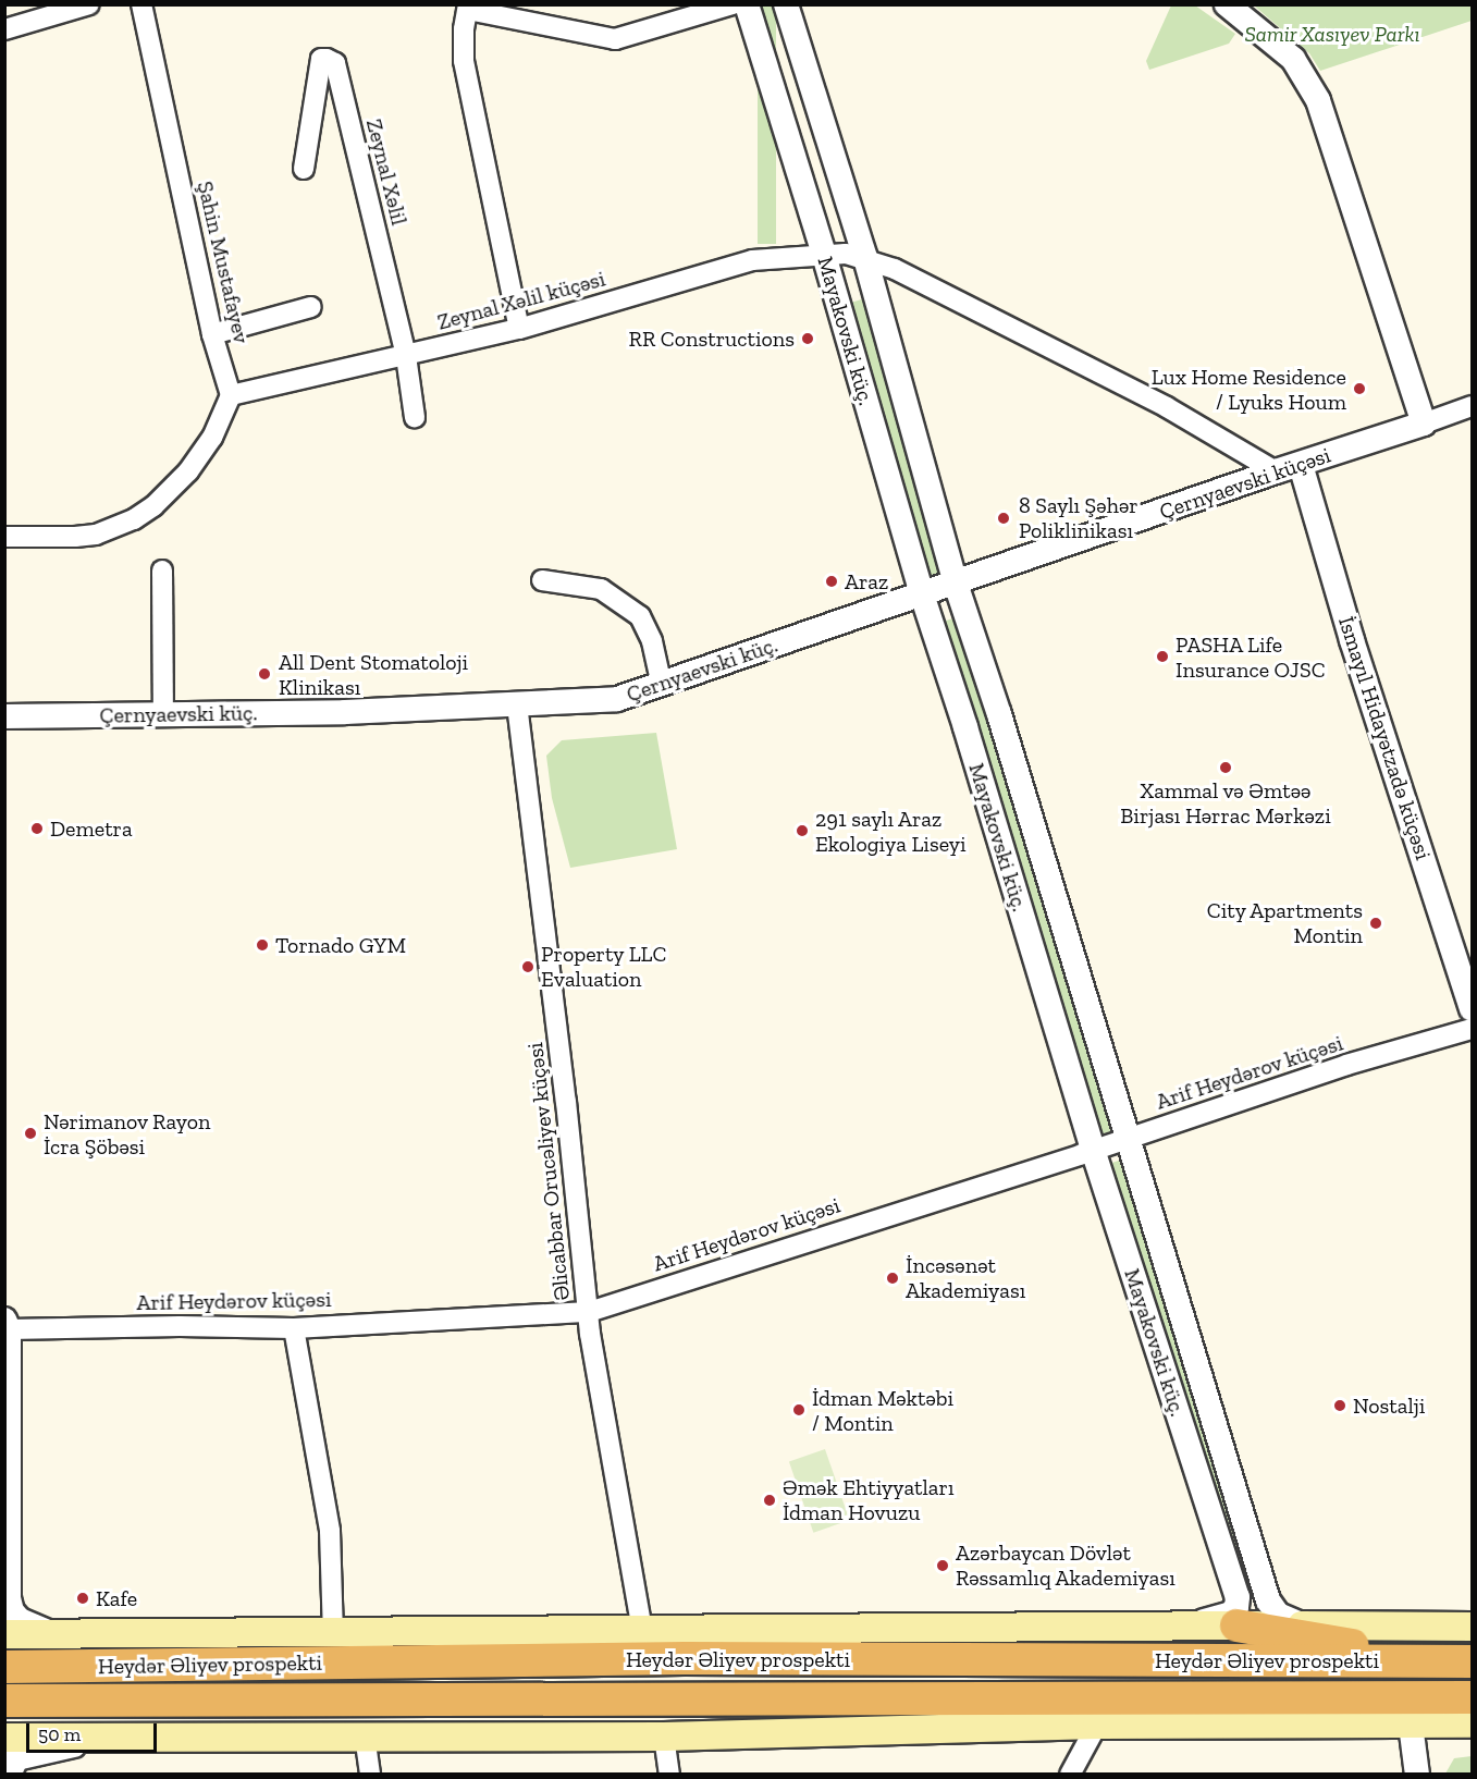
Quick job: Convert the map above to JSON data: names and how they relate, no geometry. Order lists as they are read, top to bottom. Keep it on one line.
{"streets":{"highway":["Heydər Əliyev prospekti"],"street":["Zeynal Xəlil","Şahin Mustafayev","Zeynal Xəlil küçəsi","Mayakovski küç.","Çernyaevski küçəsi","Çernyaevski küç.","İsmayıl Hidayətzadə küçəsi","Arif Heydərov küçəsi","Əlicabbar Orucəliyev küçəsi"]},"crossings":[["Zeynal Xəlil","Zeynal Xəlil küçəsi"],["Şahin Mustafayev","Zeynal Xəlil küçəsi"],["Zeynal Xəlil küçəsi","Mayakovski küç."],["Zeynal Xəlil küçəsi","Çernyaevski küçəsi"],["Mayakovski küç.","Çernyaevski küçəsi"],["Mayakovski küç.","Çernyaevski küç."],["Mayakovski küç.","Arif Heydərov küçəsi"],["Çernyaevski küçəsi","Çernyaevski küç."],["Çernyaevski küçəsi","İsmayıl Hidayətzadə küçəsi"],["Çernyaevski küç.","Əlicabbar Orucəliyev küçəsi"],["Arif Heydərov küçəsi","Əlicabbar Orucəliyev küçəsi"]],"parks":["Samir Xasıyev Parkı"],"places":["RR Constructions","Lux Home Residence / Lyuks Houm","8 Saylı Şəhər Poliklinikası","Araz","PASHA Life Insurance OJSC","All Dent Stomatoloji Klinikası","Xammal və Əmtəə Birjası Hərrac Mərkəzi","Demetra","291 saylı Araz Ekologiya Liseyi","City Apartments Montin","Tornado GYM","Property LLC Evaluation","Nərimanov Rayon İcra Şöbəsi","İncəsənət Akademiyası","Nostalji","İdman Məktəbi / Montin","Əmək Ehtiyyatları İdman Hovuzu","Azərbaycan Dövlət Rəssamlıq Akademiyası","Kafe"],"scale_bar":"50 m"}
